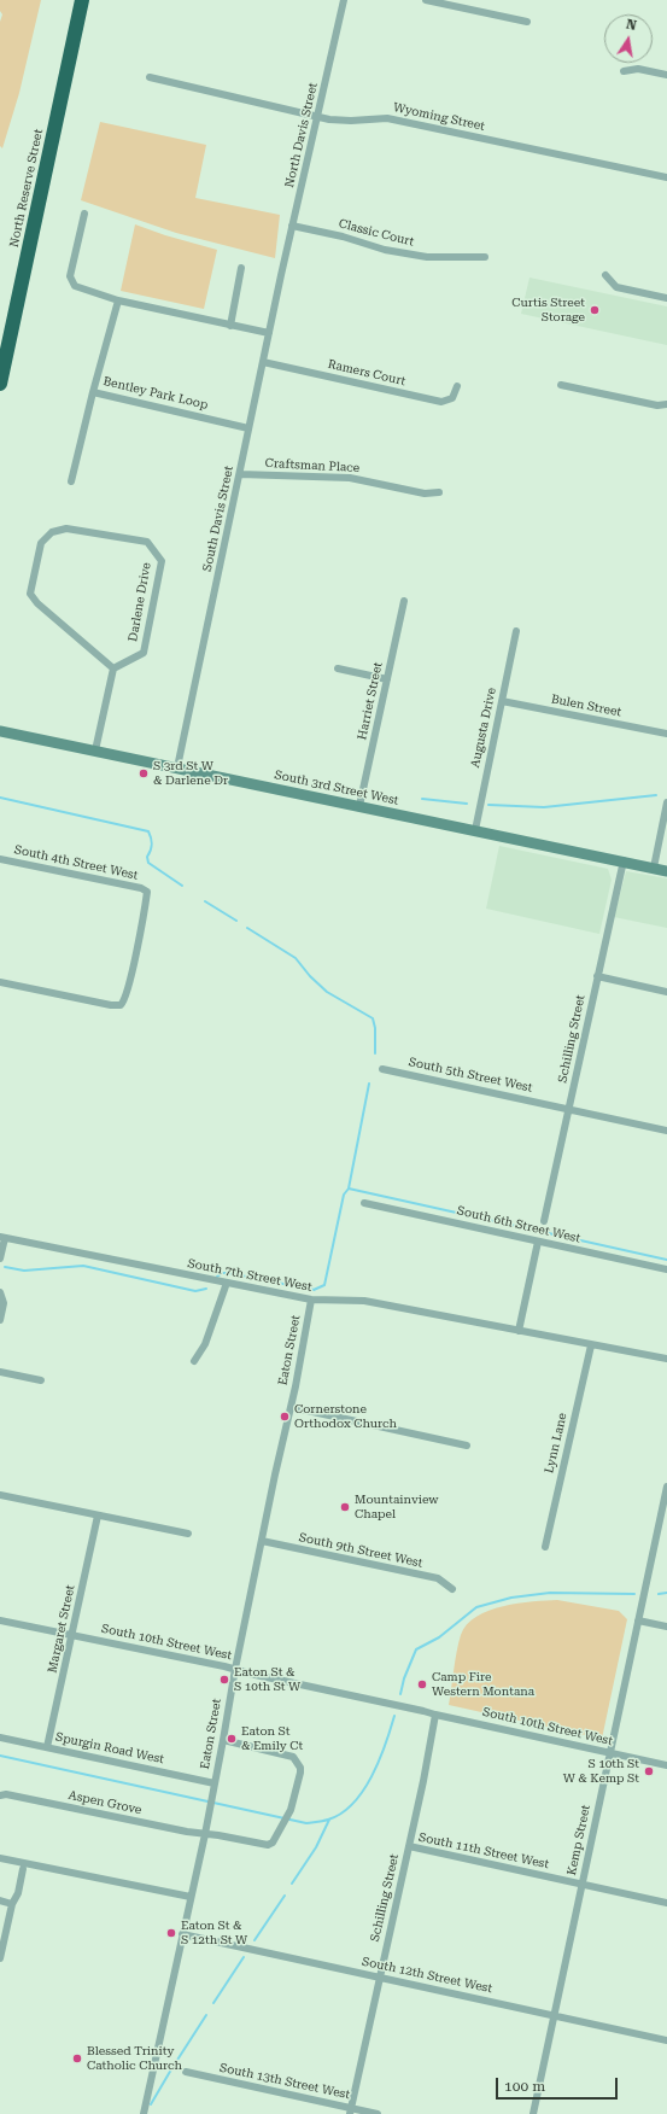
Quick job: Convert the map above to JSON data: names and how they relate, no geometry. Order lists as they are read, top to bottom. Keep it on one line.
{"streets":{"highway":["North Reserve Street"],"main road":["South 3rd Street West"],"street":["Wyoming Street","North Davis Street","Classic Court","Ramers Court","Bentley Park Loop","Craftsman Place","South Davis Street","Darlene Drive","Harriet Street","Bulen Street","Augusta Drive","South 4th Street West","Schilling Street","South 5th Street West","South 6th Street West","South 7th Street West","Eaton Street","Lynn Lane","South 9th Street West","Margaret Street","South 10th Street West","Spurgin Road West","Aspen Grove","Kemp Street","South 11th Street West","South 12th Street West","South 13th Street West"]},"crossings":[["Wyoming Street","North Davis Street"],["North Davis Street","Classic Court"],["North Davis Street","South Davis Street"],["Ramers Court","South Davis Street"],["Bentley Park Loop","South Davis Street"],["Craftsman Place","South Davis Street"],["South Davis Street","South 3rd Street West"],["Harriet Street","South 3rd Street West"],["Bulen Street","Augusta Drive"],["Augusta Drive","South 3rd Street West"],["South 3rd Street West","Schilling Street"],["Schilling Street","South 5th Street West"],["Schilling Street","South 10th Street West"],["Schilling Street","South 11th Street West"],["Schilling Street","South 12th Street West"],["Schilling Street","South 13th Street West"],["South 7th Street West","Eaton Street"],["South 7th Street West","Lynn Lane"],["Eaton Street","South 9th Street West"],["Eaton Street","South 10th Street West"],["Eaton Street","Spurgin Road West"],["Eaton Street","Aspen Grove"],["Eaton Street","South 12th Street West"],["Margaret Street","South 10th Street West"],["Margaret Street","Spurgin Road West"],["South 10th Street West","Kemp Street"],["Kemp Street","South 11th Street West"],["Kemp Street","South 12th Street West"]],"places":["Curtis Street Storage","S 3rd St W & Darlene Dr","Cornerstone Orthodox Church","Mountainview Chapel","Eaton St & S 10th St W","Camp Fire Western Montana","Eaton St & Emily Ct","S 10th St W & Kemp St","Eaton St & S 12th St W","Blessed Trinity Catholic Church"],"scale_bar":"100 m","north":"top"}
